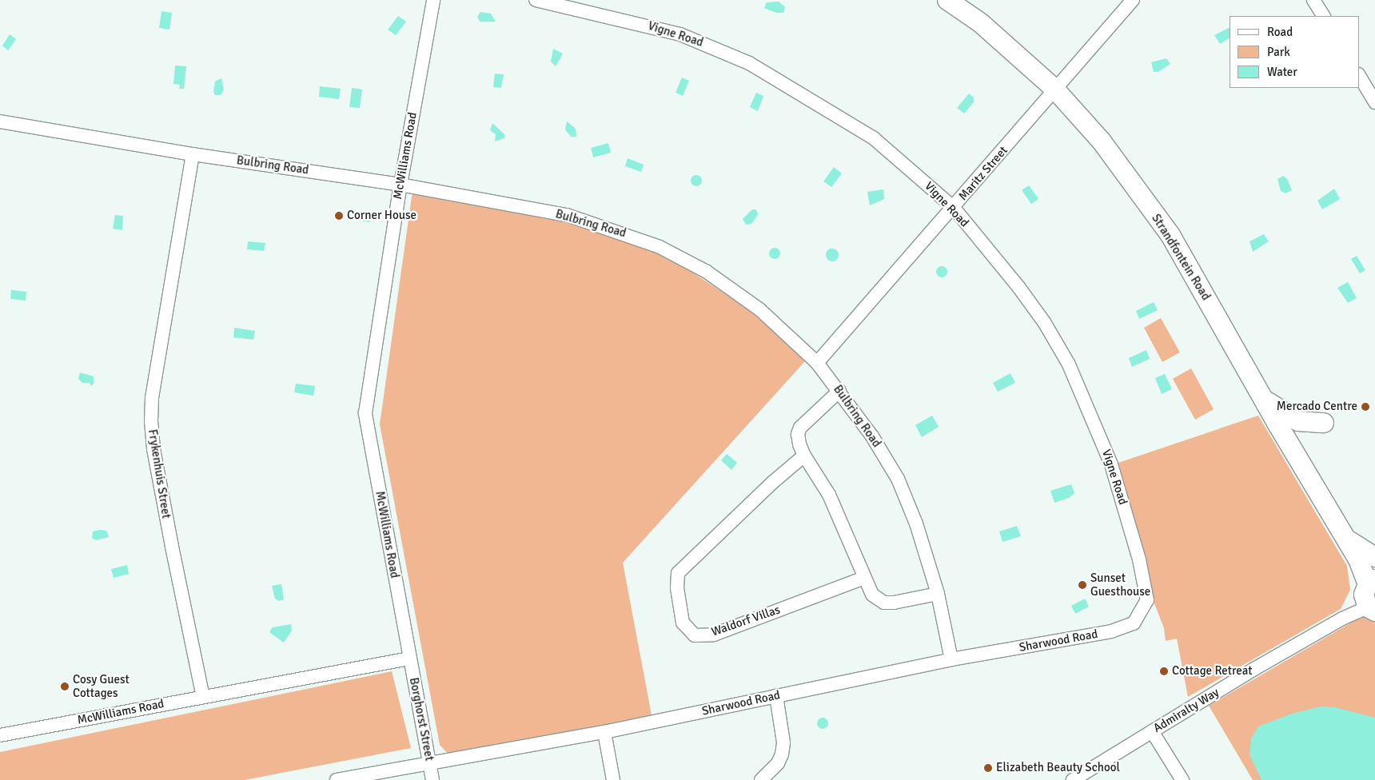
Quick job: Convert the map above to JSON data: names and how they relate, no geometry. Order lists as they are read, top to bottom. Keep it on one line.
{"streets":{"main road":["Strandfontein Road"],"street":["Vigne Road","McWilliams Road","Bulbring Road","Maritz Street","Frykenhuis Street","Waldorf Villas","Sharwood Road","Admiralty Way","Borghorst Street"]},"crossings":[["Vigne Road","Maritz Street"],["Vigne Road","Sharwood Road"],["McWilliams Road","Bulbring Road"],["McWilliams Road","Frykenhuis Street"],["McWilliams Road","Borghorst Street"],["Bulbring Road","Maritz Street"],["Bulbring Road","Frykenhuis Street"],["Bulbring Road","Sharwood Road"],["Maritz Street","Strandfontein Road"],["Sharwood Road","Borghorst Street"]],"places":["Corner House","Mercado Centre","Sunset Guesthouse","Cottage Retreat","Cosy Guest Cottages","Elizabeth Beauty School"],"legend":["Road","Park","Water"]}
